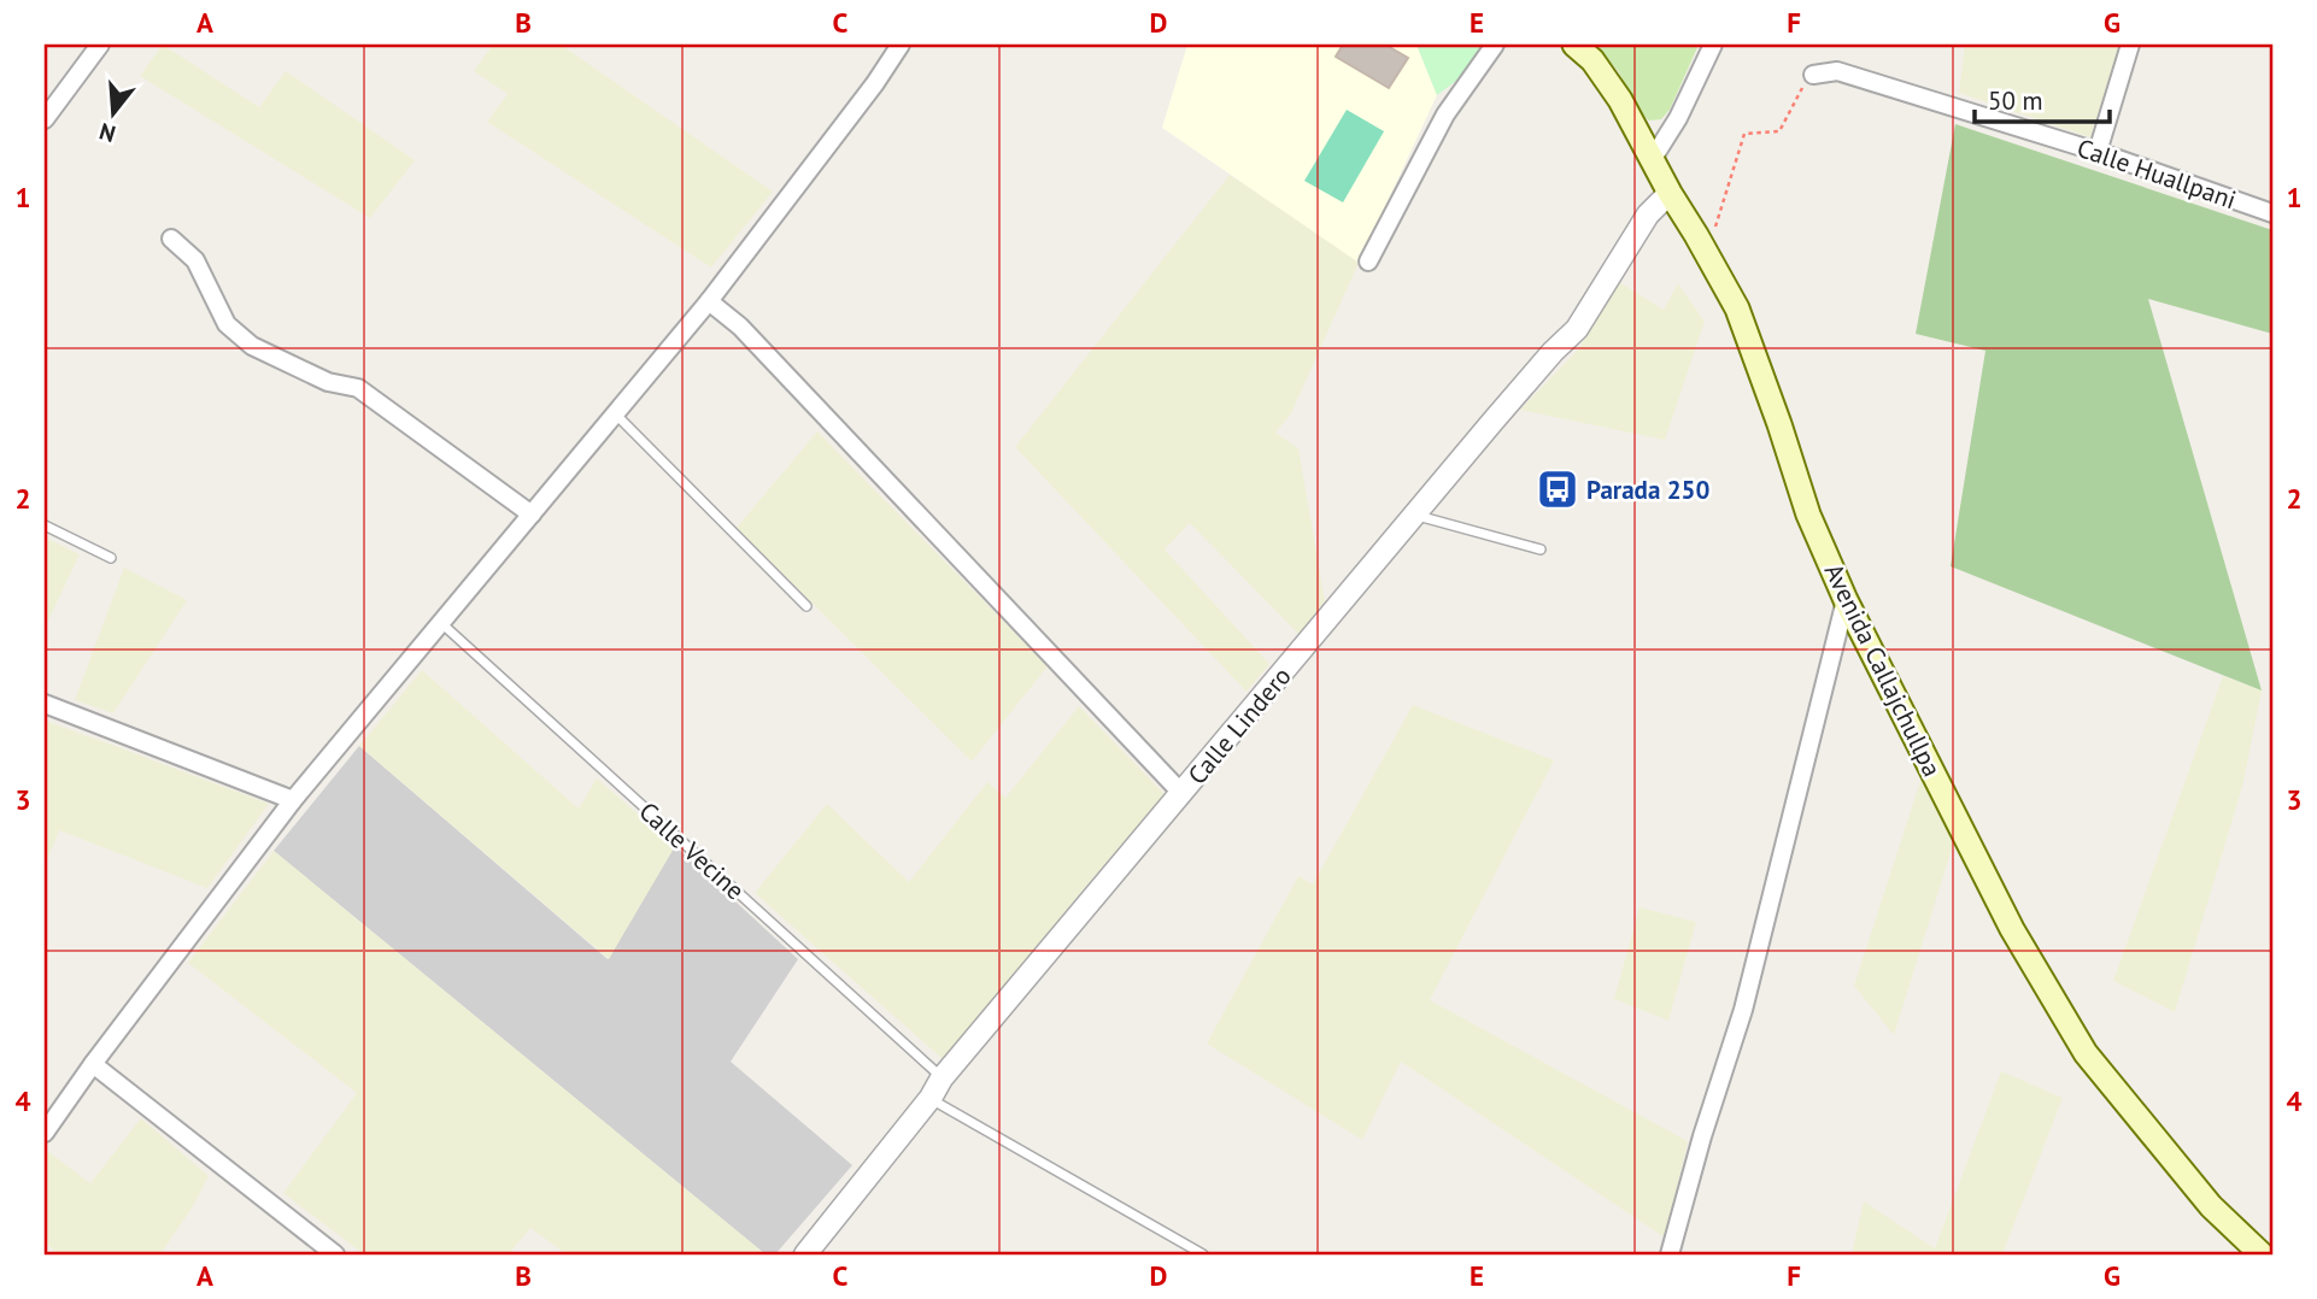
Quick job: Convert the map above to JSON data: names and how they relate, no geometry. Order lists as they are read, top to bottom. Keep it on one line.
{"streets":{"main road":["Avenida Callajchullpa"],"street":["Calle Huallpani","Calle Lindero"],"lane":["Calle Vecine"]},"crossings":[["Avenida Callajchullpa","Calle Lindero"],["Calle Lindero","Calle Vecine"]],"places":{"bus stop":["Parada 250"]},"scale_bar":"50 m","north":"bottom","grid":{"columns":["A","B","C","D","E","F","G"],"rows":["1","2","3","4"]}}
